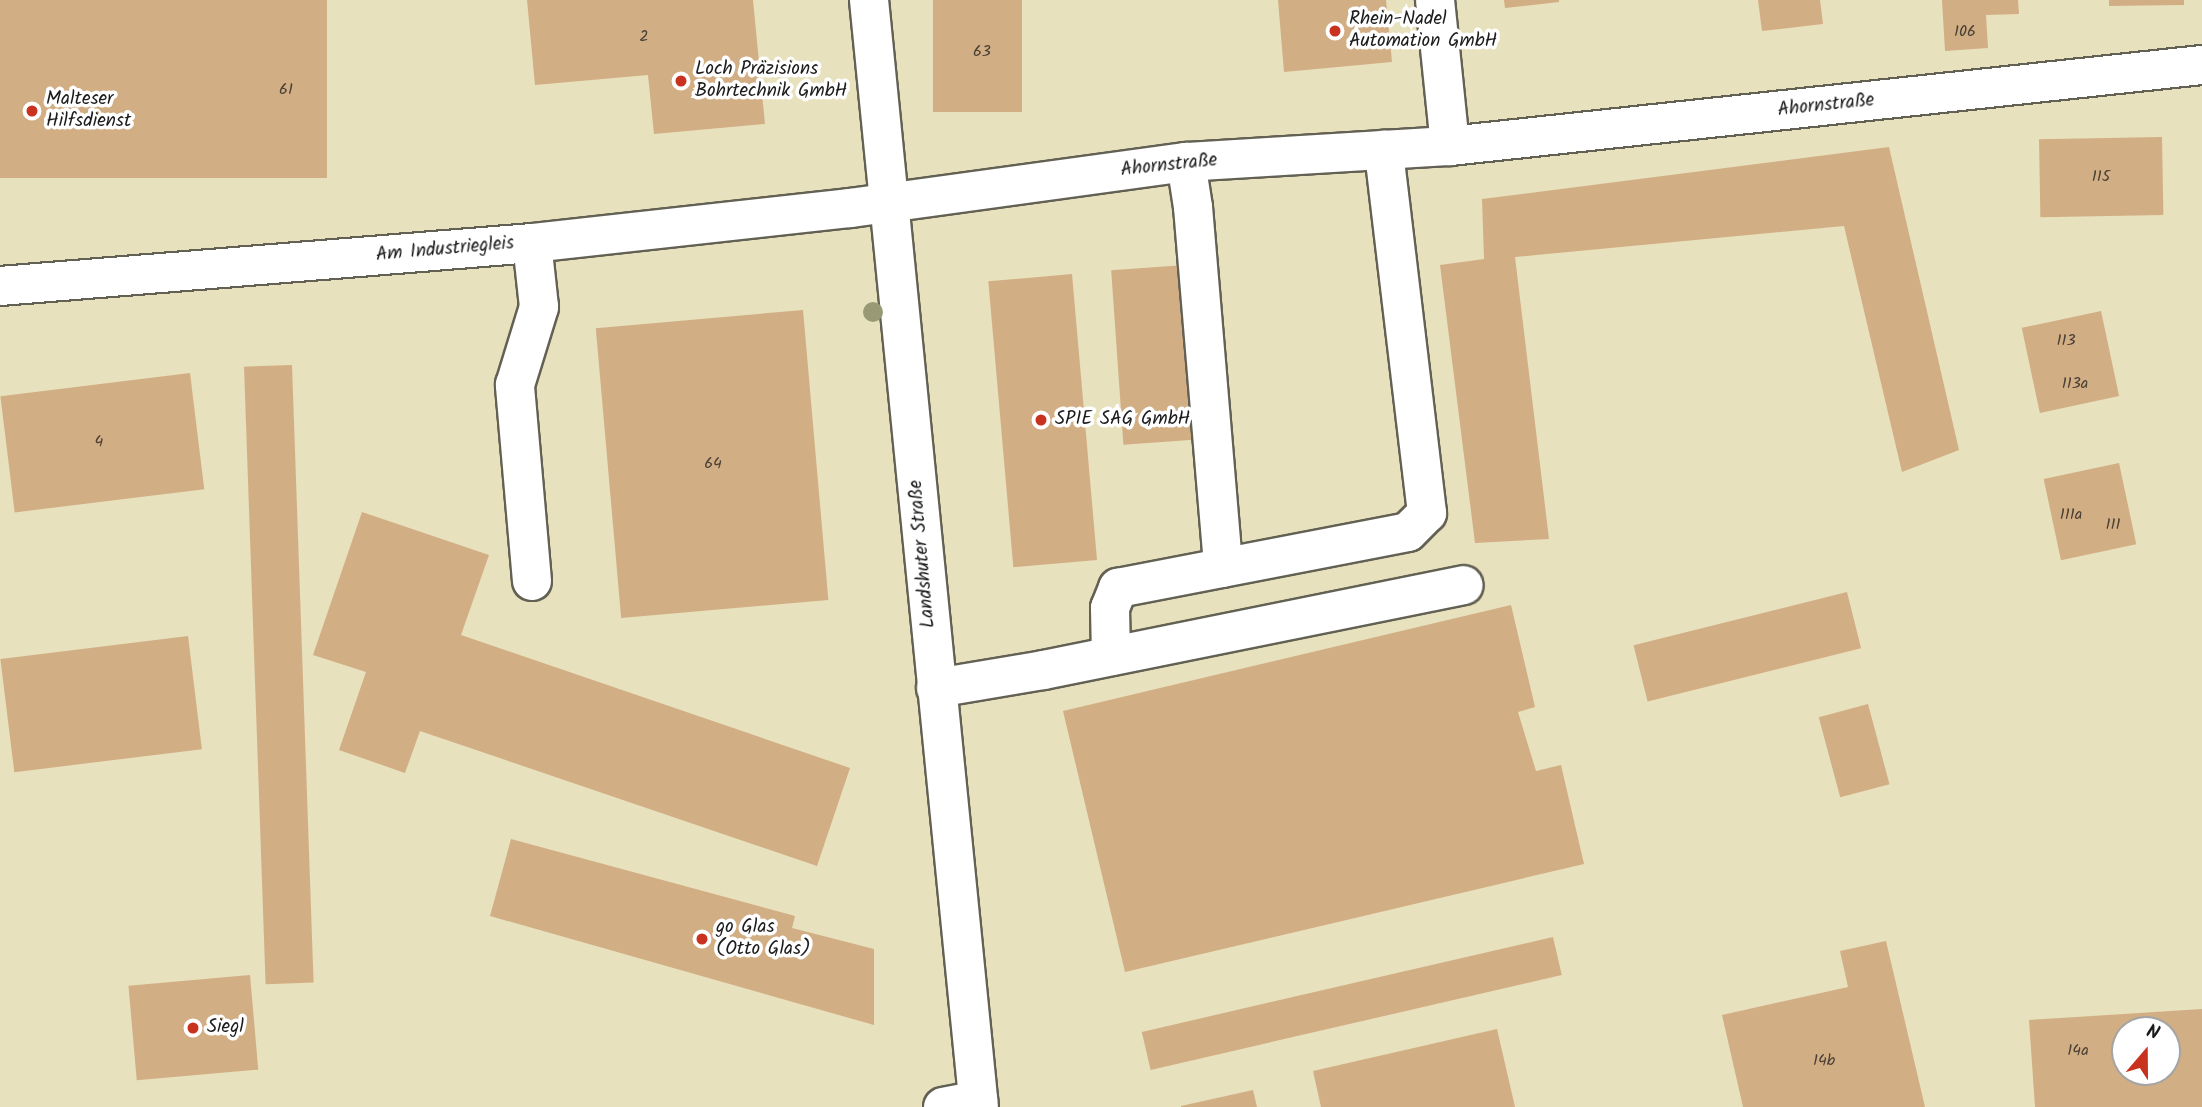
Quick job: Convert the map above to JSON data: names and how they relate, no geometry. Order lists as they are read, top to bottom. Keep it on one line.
{"streets":{"street":["Ahornstraße","Am Industriegleis","Landshuter Straße"]},"crossings":[["Ahornstraße","Am Industriegleis"],["Ahornstraße","Landshuter Straße"],["Am Industriegleis","Landshuter Straße"]],"places":["Rhein-Nadel Automation GmbH","Loch Präzisions Bohrtechnik GmbH","Malteser Hilfsdienst","SPIE SAG GmbH","go Glas (Otto Glas)","Siegl"],"house_numbers":["106","2","63","61","115","113","113a","4","64","111a","111","14a","14b"],"north":"top"}
